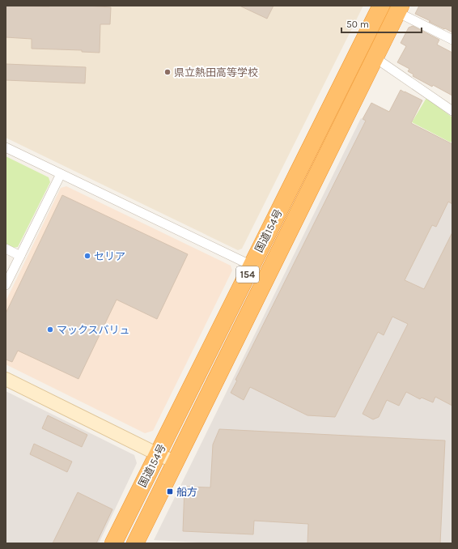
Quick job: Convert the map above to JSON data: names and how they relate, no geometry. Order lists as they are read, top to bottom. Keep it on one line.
{"streets":{"highway":["国道154号","154"]},"places":{"other":["県立熱田高等学校","セリア","マックスバリュ"],"transit":["船方"]},"scale_bar":"50 m"}
